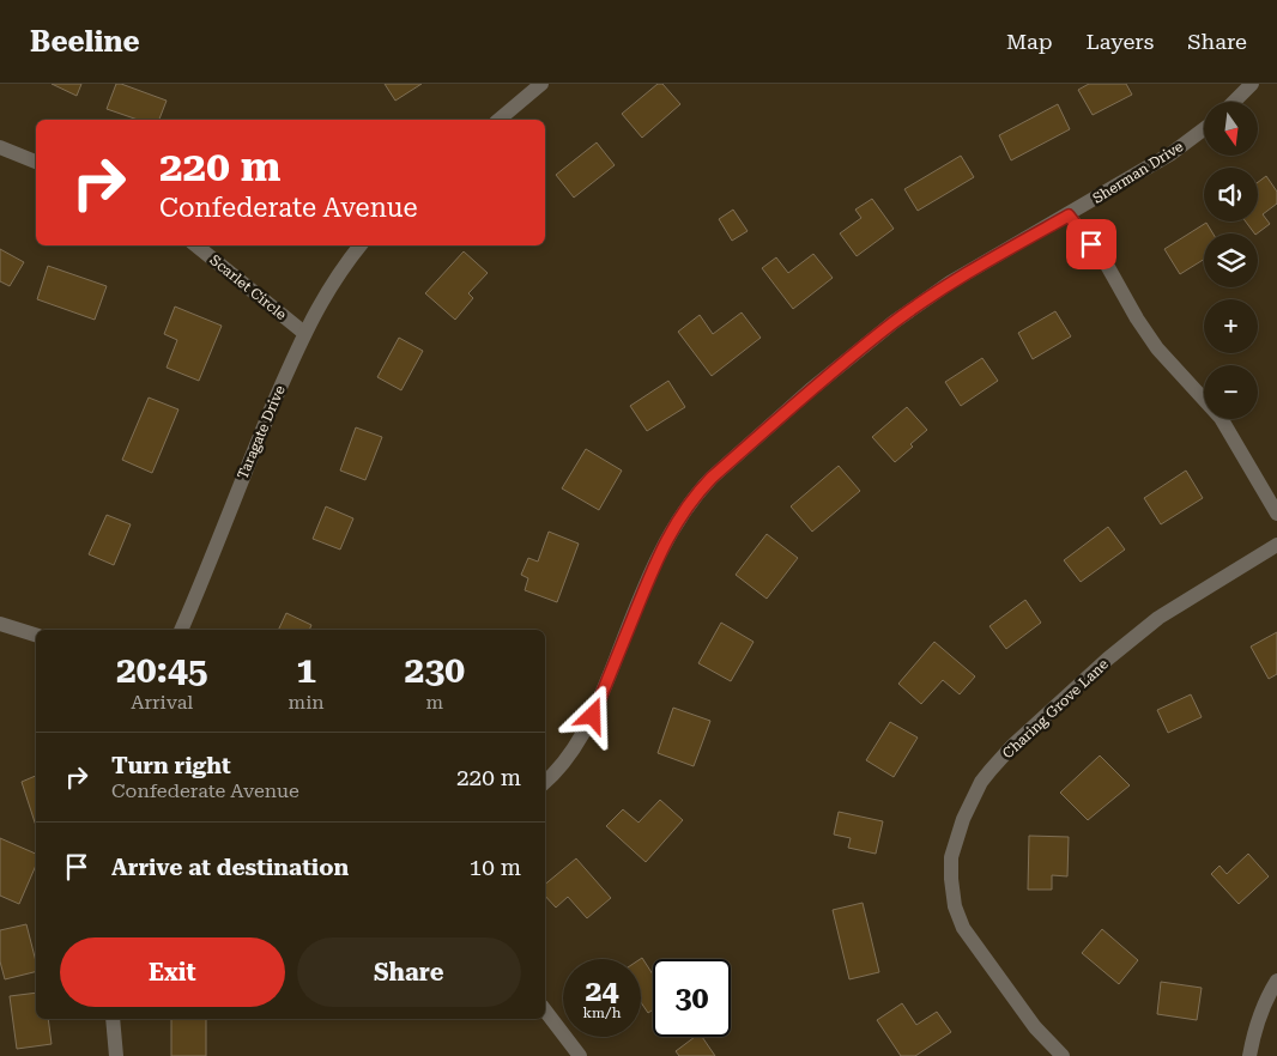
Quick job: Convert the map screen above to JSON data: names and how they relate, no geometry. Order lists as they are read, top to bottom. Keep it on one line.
{"streets":{"street":["Sherman Drive","Scarlet Circle","Taragate Drive","Charing Grove Lane"]},"crossings":[["Scarlet Circle","Taragate Drive"]],"north":"bottom","page":{"header":"Beeline","nav":["Map","Layers","Share"],"map_buttons":["+","−"],"turn":["220 m","Confederate Avenue"],"eta":["20:45","Arrival","1","min","230","m"],"list":[{"name":"Turn right","note":"Confederate Avenue","value":"220 m"},{"name":"Arrive at destination","value":"10 m"}],"buttons":["Exit","Share"],"speed":"24 km/h","limit":"30"}}
